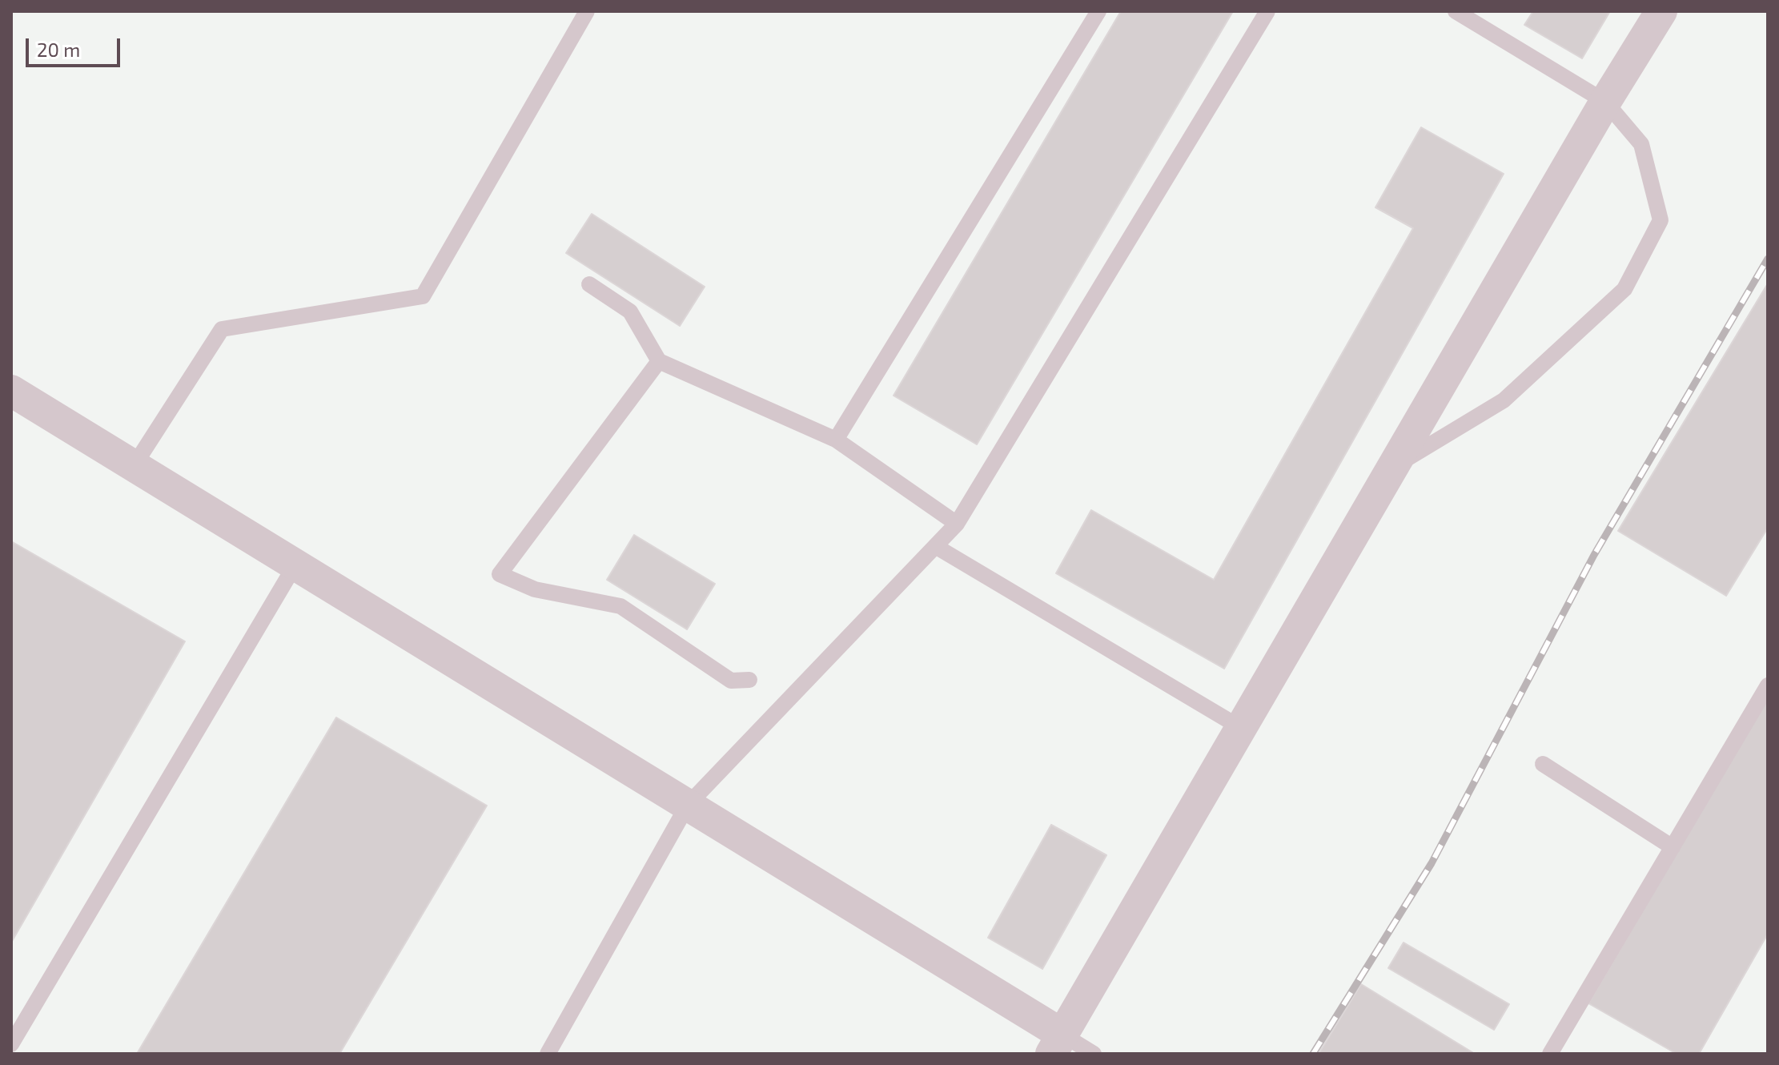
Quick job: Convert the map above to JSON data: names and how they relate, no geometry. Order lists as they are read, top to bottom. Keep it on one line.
{"scale_bar":"20 m"}
